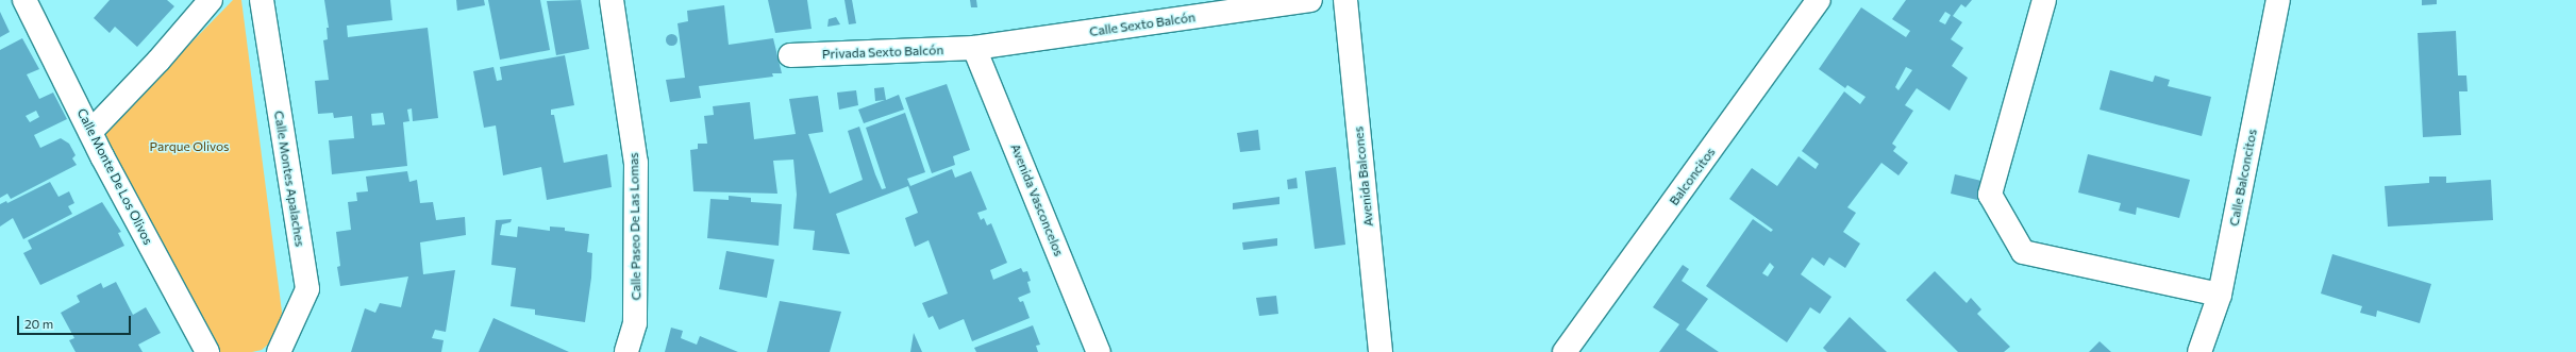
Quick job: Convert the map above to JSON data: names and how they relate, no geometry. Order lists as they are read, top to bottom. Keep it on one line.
{"streets":{"street":["Calle Sexto Balcón","Privada Sexto Balcón","Calle Monte De Los Olivos","Avenida Balcones","Balconcitos","Calle Balconcitos","Calle Montes Apalaches","Avenida Vasconcelos","Calle Paseo De Las Lomas"]},"crossings":[["Calle Sexto Balcón","Privada Sexto Balcón"],["Calle Sexto Balcón","Avenida Vasconcelos"],["Privada Sexto Balcón","Avenida Vasconcelos"]],"parks":["Parque Olivos"],"scale_bar":"20 m"}
